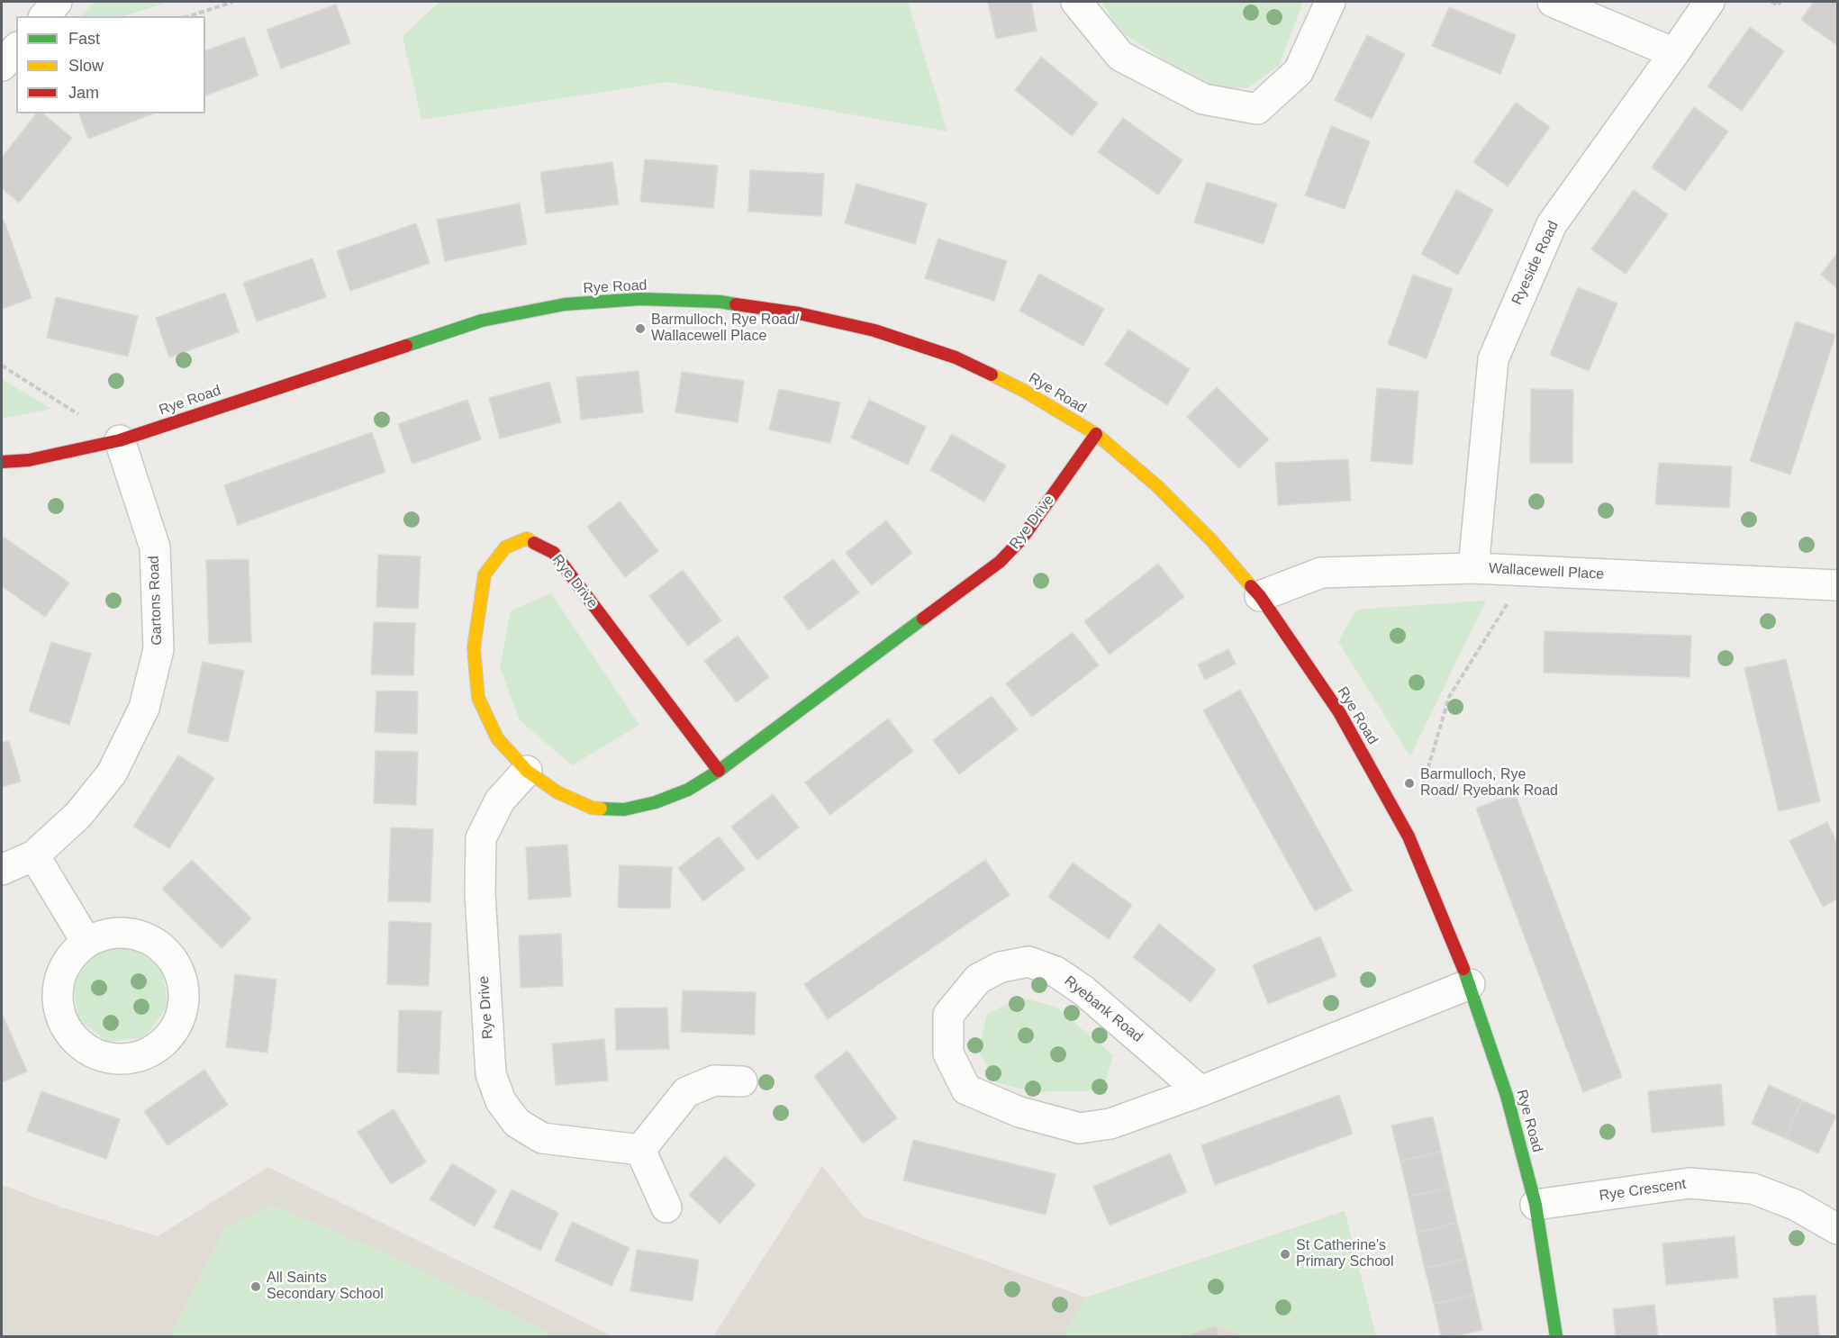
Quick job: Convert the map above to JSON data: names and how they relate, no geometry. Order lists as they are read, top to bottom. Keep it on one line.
{"streets":{"street":["Ryeside Road","Rye Road","Rye Drive","Wallacewell Place","Gartons Road","Ryebank Road","Rye Crescent"]},"crossings":[["Ryeside Road","Wallacewell Place"],["Rye Road","Rye Drive"],["Rye Road","Wallacewell Place"],["Rye Road","Gartons Road"],["Rye Road","Ryebank Road"],["Rye Road","Rye Crescent"]],"places":["Barmulloch, Rye Road/ Wallacewell Place","Barmulloch, Rye Road/ Ryebank Road","St Catherine's Primary School","All Saints Secondary School"],"legend":["Fast","Slow","Jam"]}
